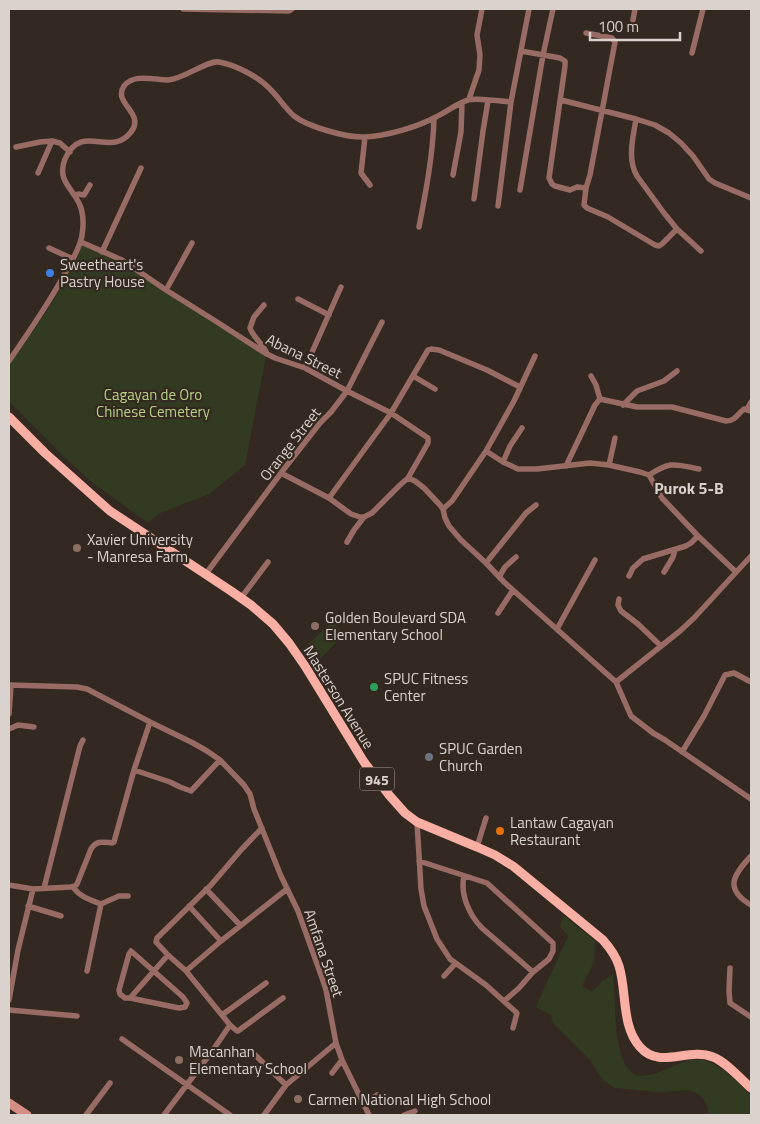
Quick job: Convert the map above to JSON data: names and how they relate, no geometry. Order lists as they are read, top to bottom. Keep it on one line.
{"streets":{"main road":["Masterson Avenue","945"],"street":["Abana Street","Orange Street","Amfana Street"]},"crossings":[["Abana Street","Orange Street"],["Orange Street","Masterson Avenue"]],"districts":["Purok 5-B"],"parks":["Cagayan de Oro Chinese Cemetery"],"places":["Sweetheart's Pastry House","Xavier University - Manresa Farm","Golden Boulevard SDA Elementary School","SPUC Fitness Center","SPUC Garden Church","Lantaw Cagayan Restaurant","Macanhan Elementary School","Carmen National High School"],"scale_bar":"100 m"}
